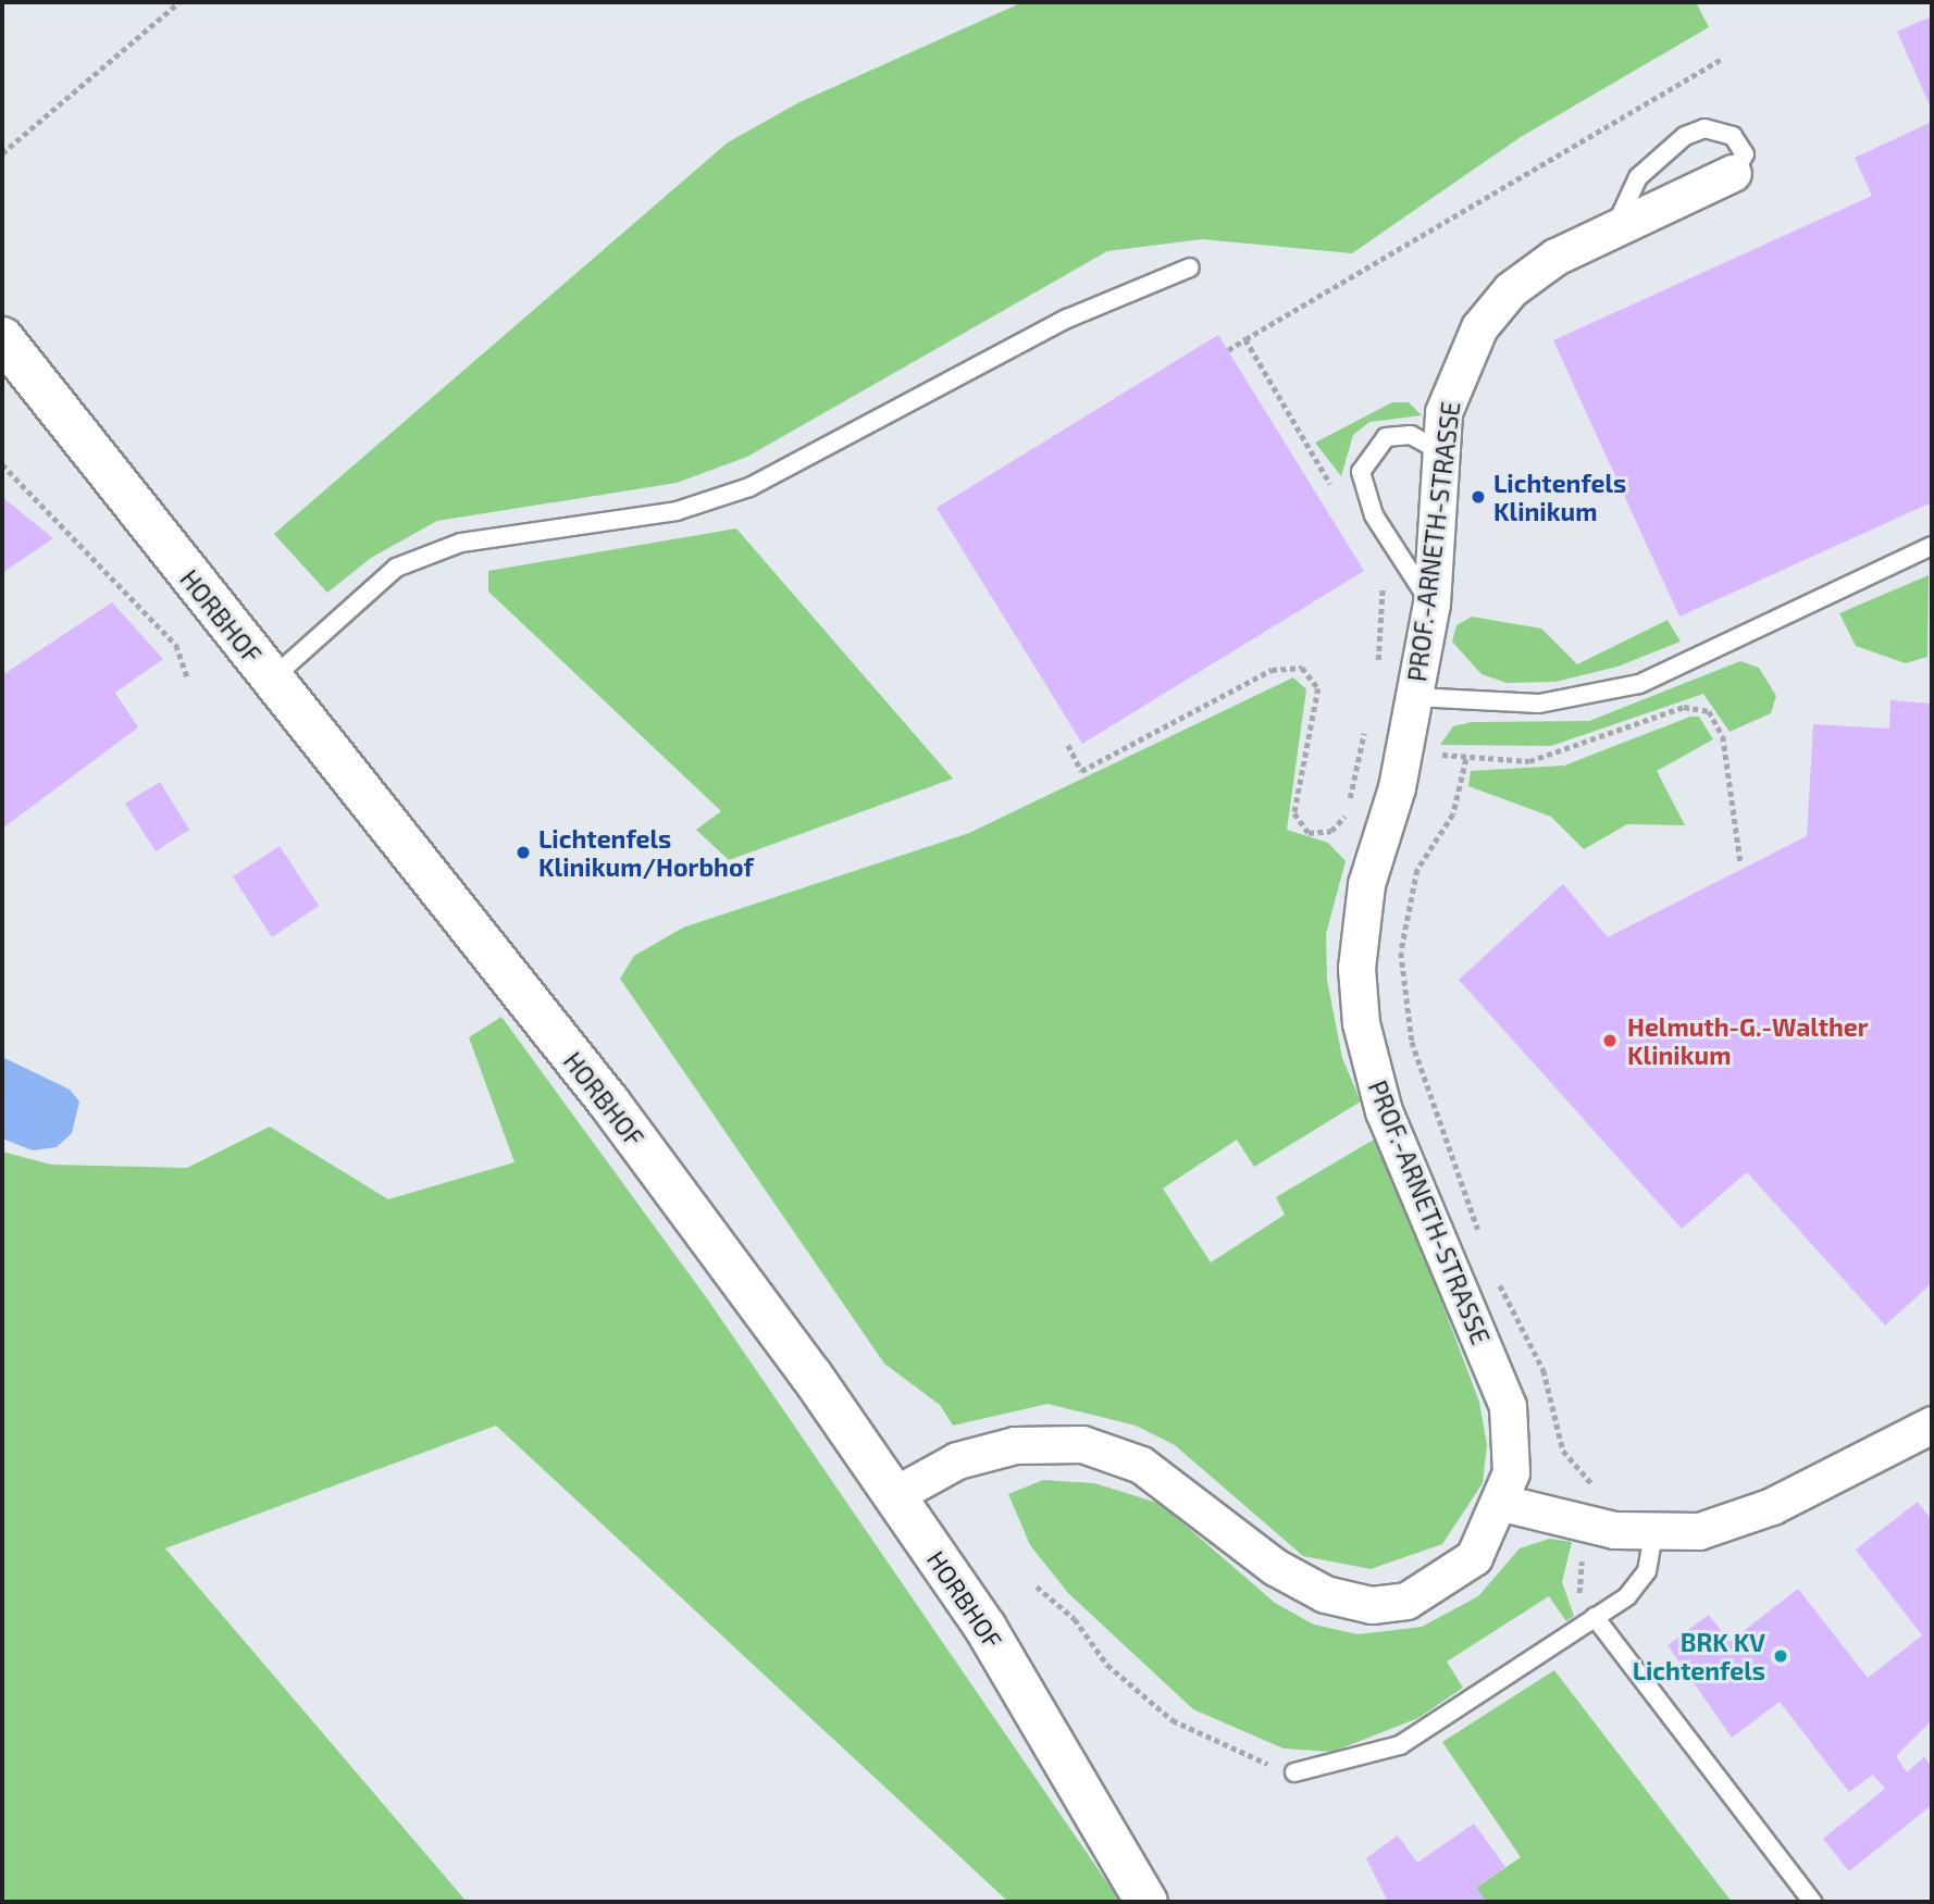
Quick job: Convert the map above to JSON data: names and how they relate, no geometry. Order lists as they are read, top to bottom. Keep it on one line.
{"streets":{"main road":["HORBHOF"],"street":["PROF.-ARNETH-STRASSE"]},"crossings":[["PROF.-ARNETH-STRASSE","HORBHOF"]],"places":["Lichtenfels Klinikum","Lichtenfels Klinikum/Horbhof","Helmuth-G.-Walther Klinikum","BRK KV Lichtenfels"]}
